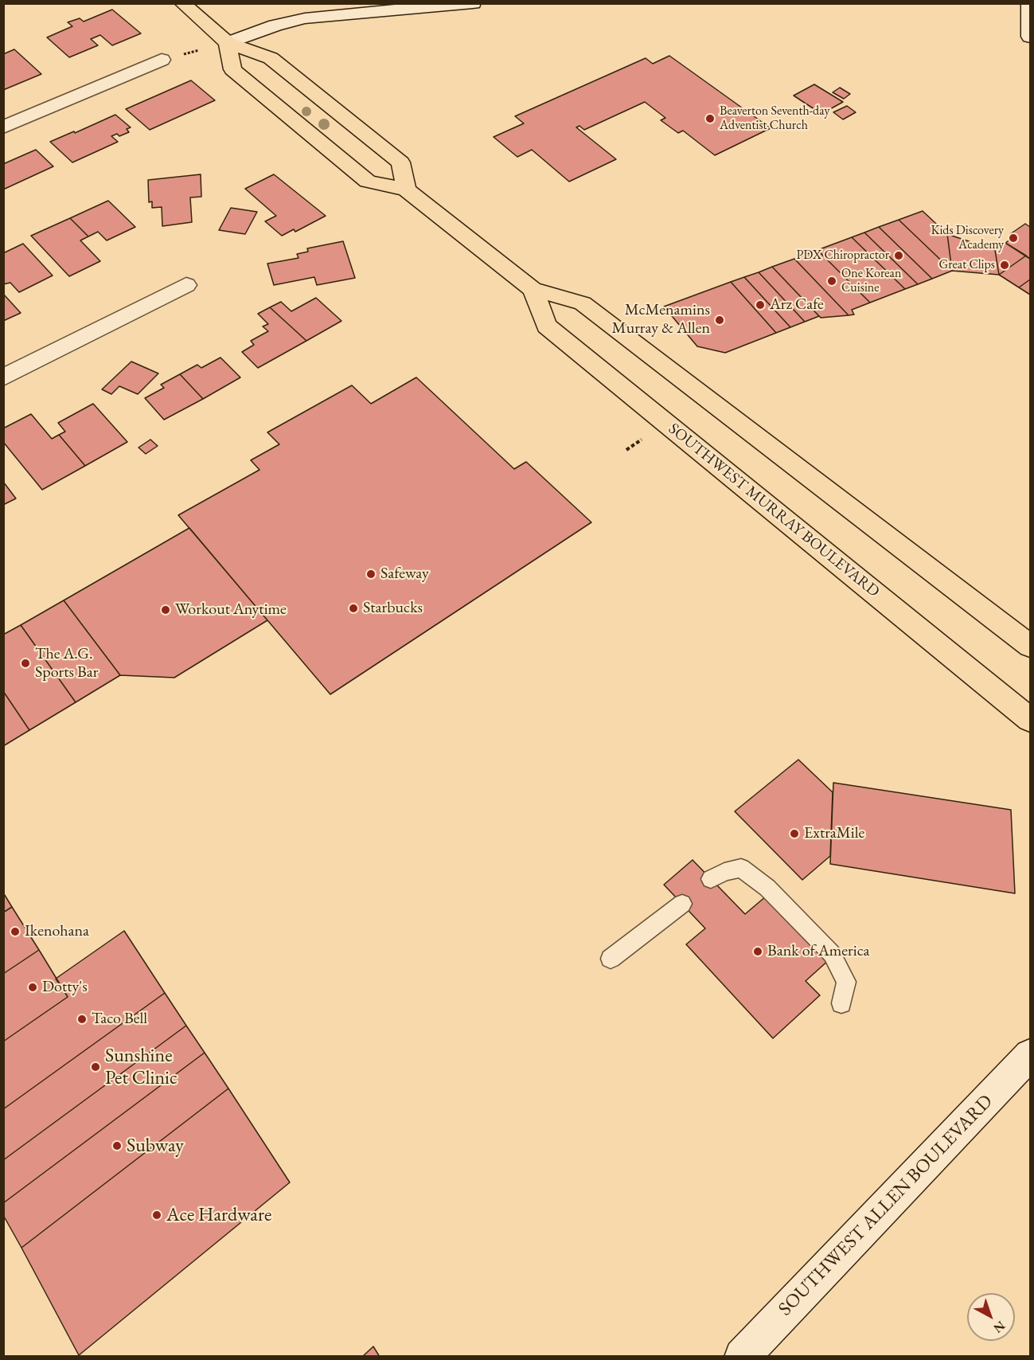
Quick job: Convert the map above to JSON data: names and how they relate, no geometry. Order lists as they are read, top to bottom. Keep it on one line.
{"streets":{"main road":["SOUTHWEST MURRAY BOULEVARD"],"street":["SOUTHWEST ALLEN BOULEVARD"]},"places":["Beaverton Seventh-day Adventist Church","Kids Discovery Academy","PDX Chiropractor","Great Clips","One Korean Cuisine","Arz Cafe","McMenamins Murray & Allen","Safeway","Starbucks","Workout Anytime","The A.G. Sports Bar","ExtraMile","Ikenohana","Bank of America","Dotty's","Taco Bell","Sunshine Pet Clinic","Subway","Ace Hardware"],"north":"bottom right"}
